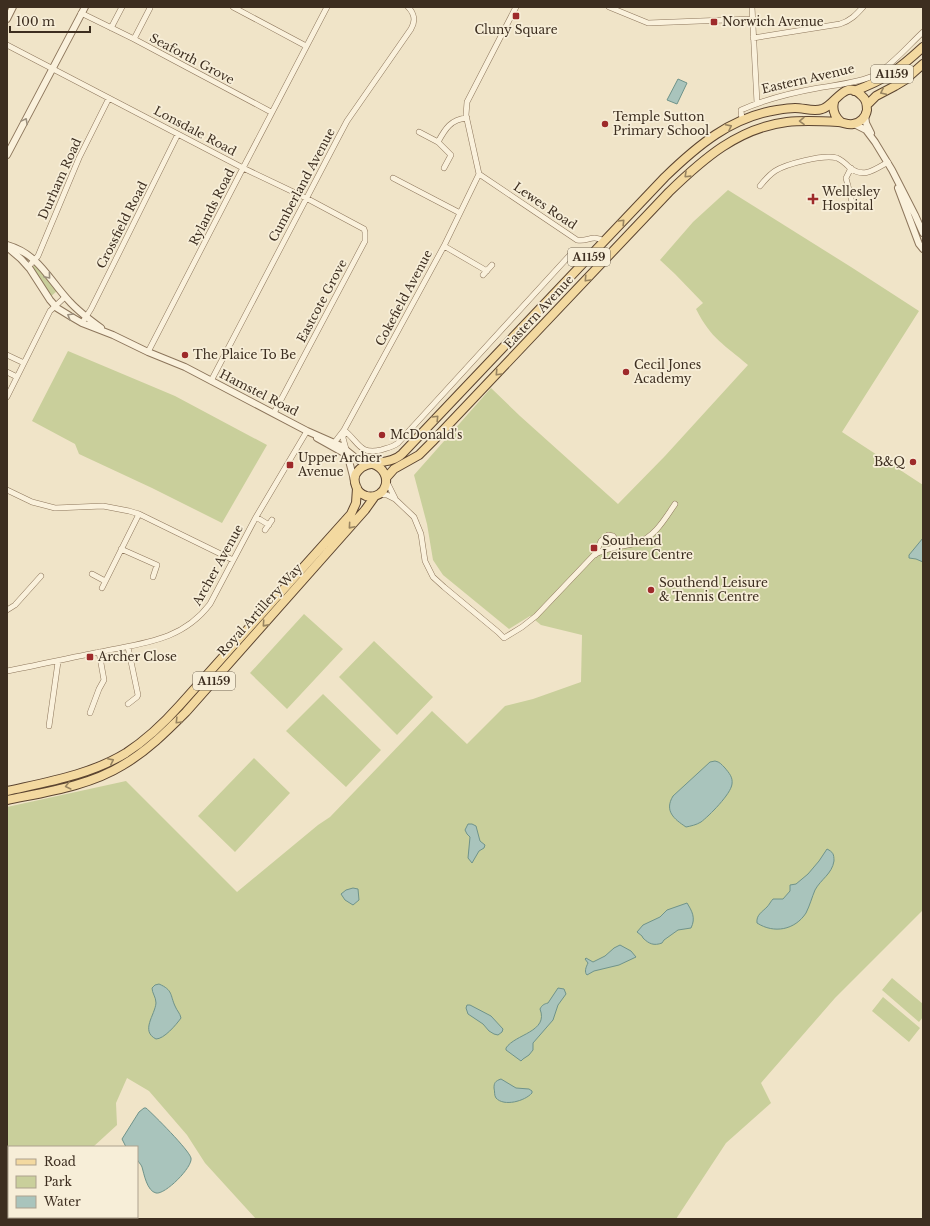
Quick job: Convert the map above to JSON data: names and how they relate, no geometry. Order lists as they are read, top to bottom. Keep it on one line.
{"streets":{"main road":["A1159","Eastern Avenue","Royal Artillery Way"],"street":["Seaforth Grove","Lonsdale Road","Durham Road","Cumberland Avenue","Lewes Road","Rylands Road","Crossfield Road","Cokefield Avenue","Eastcote Grove","Hamstel Road","Archer Avenue"]},"crossings":[["Seaforth Grove","Rylands Road"],["A1159","Eastern Avenue"],["Eastern Avenue","Lewes Road"],["Eastern Avenue","Hamstel Road"],["Eastern Avenue","Royal Artillery Way"],["Lonsdale Road","Durham Road"],["Lonsdale Road","Cumberland Avenue"],["Lonsdale Road","Rylands Road"],["Lonsdale Road","Crossfield Road"],["Lonsdale Road","Eastcote Grove"],["Durham Road","Hamstel Road"],["Cumberland Avenue","Hamstel Road"],["Lewes Road","Cokefield Avenue"],["Rylands Road","Hamstel Road"],["Crossfield Road","Hamstel Road"],["Cokefield Avenue","Hamstel Road"],["Eastcote Grove","Hamstel Road"],["Hamstel Road","Archer Avenue"],["Hamstel Road","Royal Artillery Way"]],"places":{"transit":["Cluny Square","Norwich Avenue","Upper Archer Avenue","Southend Leisure Centre","Archer Close"],"other":["Temple Sutton Primary School","The Plaice To Be","Cecil Jones Academy","McDonald's","B&Q","Southend Leisure & Tennis Centre"],"health":["Wellesley Hospital"]},"legend":["Road","Park","Water"],"scale_bar":"100 m"}
